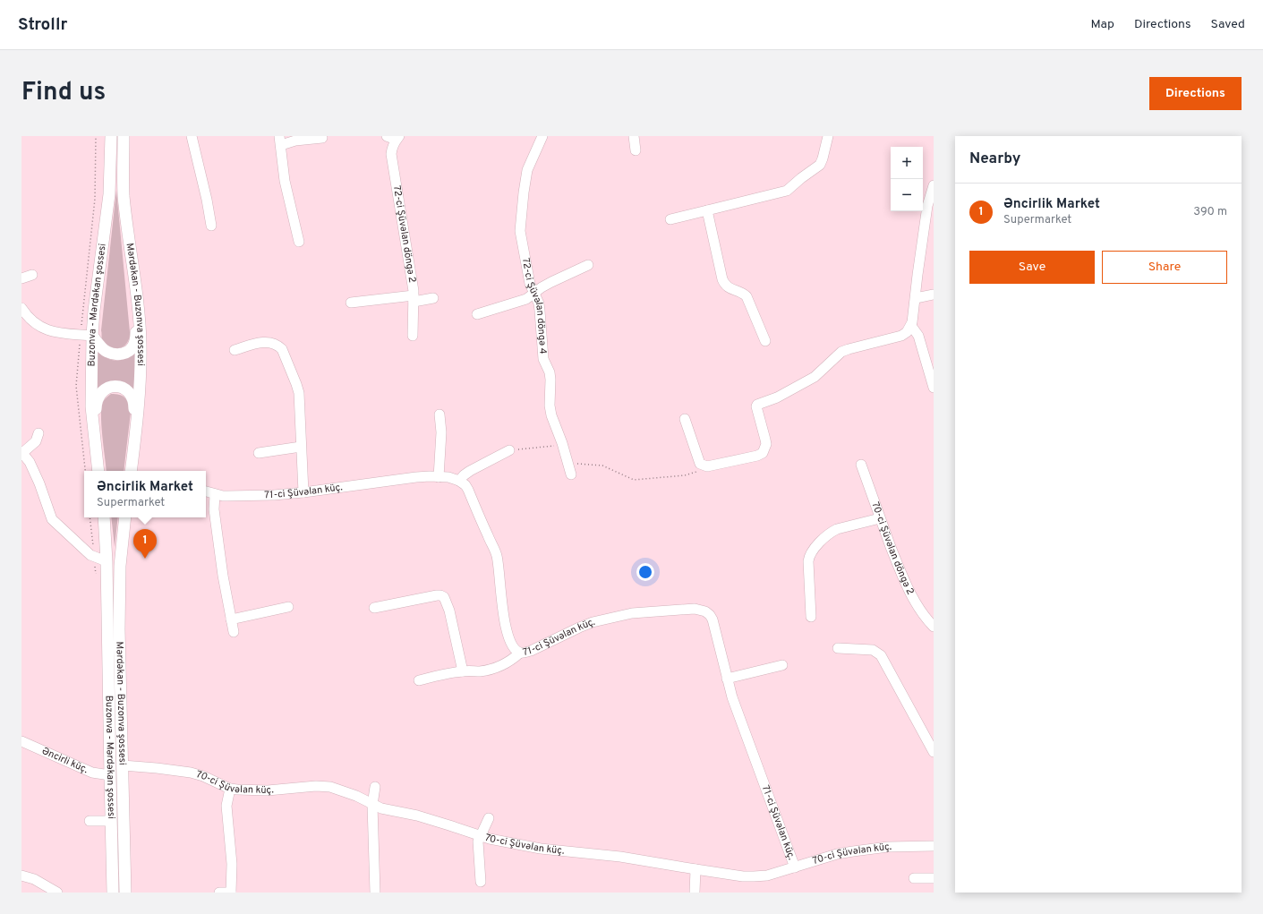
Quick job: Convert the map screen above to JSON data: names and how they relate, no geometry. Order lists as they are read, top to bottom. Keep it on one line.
{"streets":{"main road":["Buzonva - Mərdəkan şossesi","Mərdəkan - Buzonva şossesi"],"street":["72-ci Şüvəlan döngə 2","72-ci Şüvəlan döngə 4","71-ci Şüvəlan küç.","70-ci Şüvəlan döngə 2","Əncirli küç.","70-ci Şüvəlan küç."]},"crossings":[["Buzonva - Mərdəkan şossesi","Əncirli küç."],["Mərdəkan - Buzonva şossesi","70-ci Şüvəlan küç."],["71-ci Şüvəlan küç.","70-ci Şüvəlan küç."]],"page":{"header":"Strollr","nav":["Map","Directions","Saved"],"title":"Find us","buttons":["Directions",["Save","Share"]],"heading":"Nearby","map_buttons":["+","−"],"list":[{"mark":"1","name":"Əncirlik Market","note":"Supermarket","value":"390 m"}],"popup":["Əncirlik Market","Supermarket"],"pins":"1"}}
